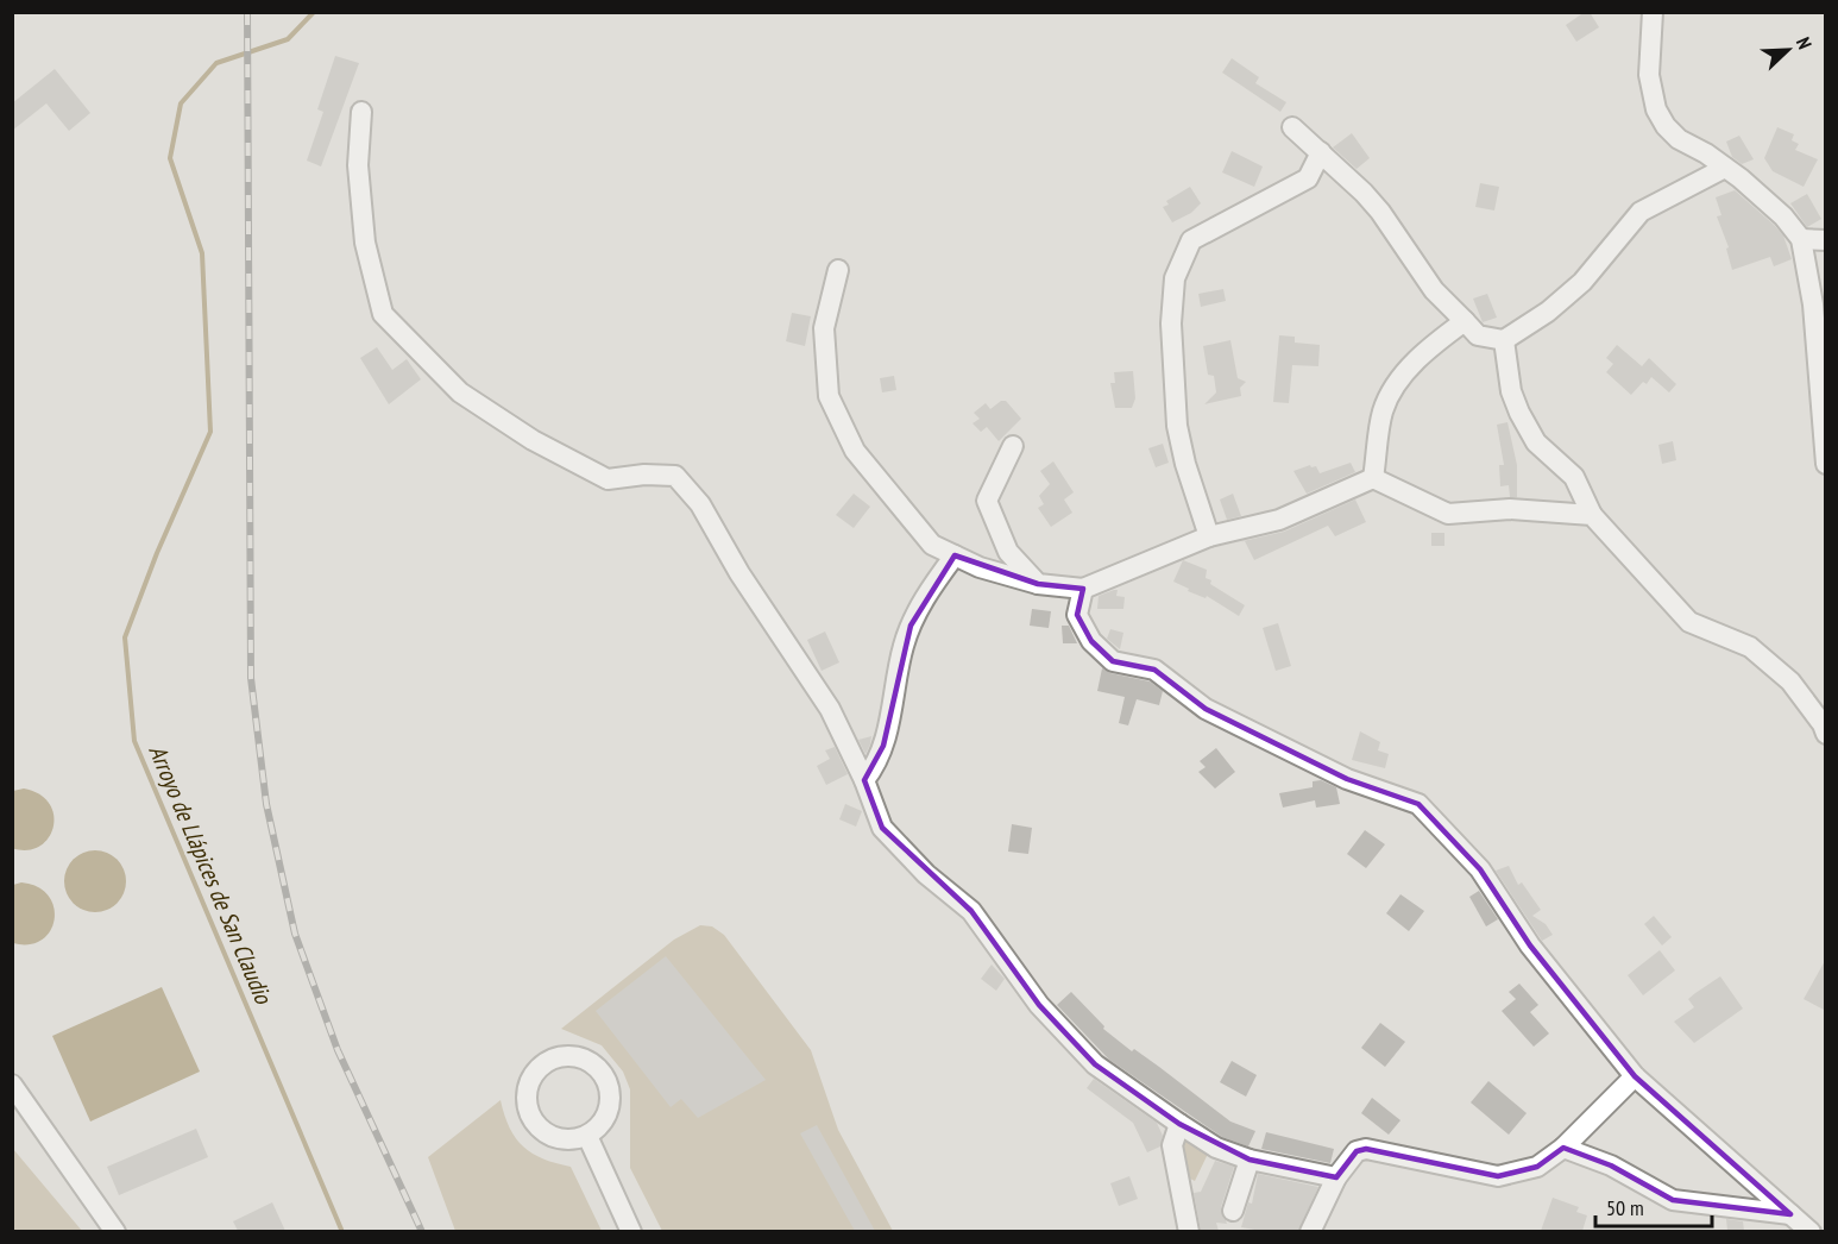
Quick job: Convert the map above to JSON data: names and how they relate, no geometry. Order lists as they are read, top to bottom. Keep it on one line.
{"water":["Arroyo de Llápices de San Claudio"],"scale_bar":"50 m","north":"top right"}
